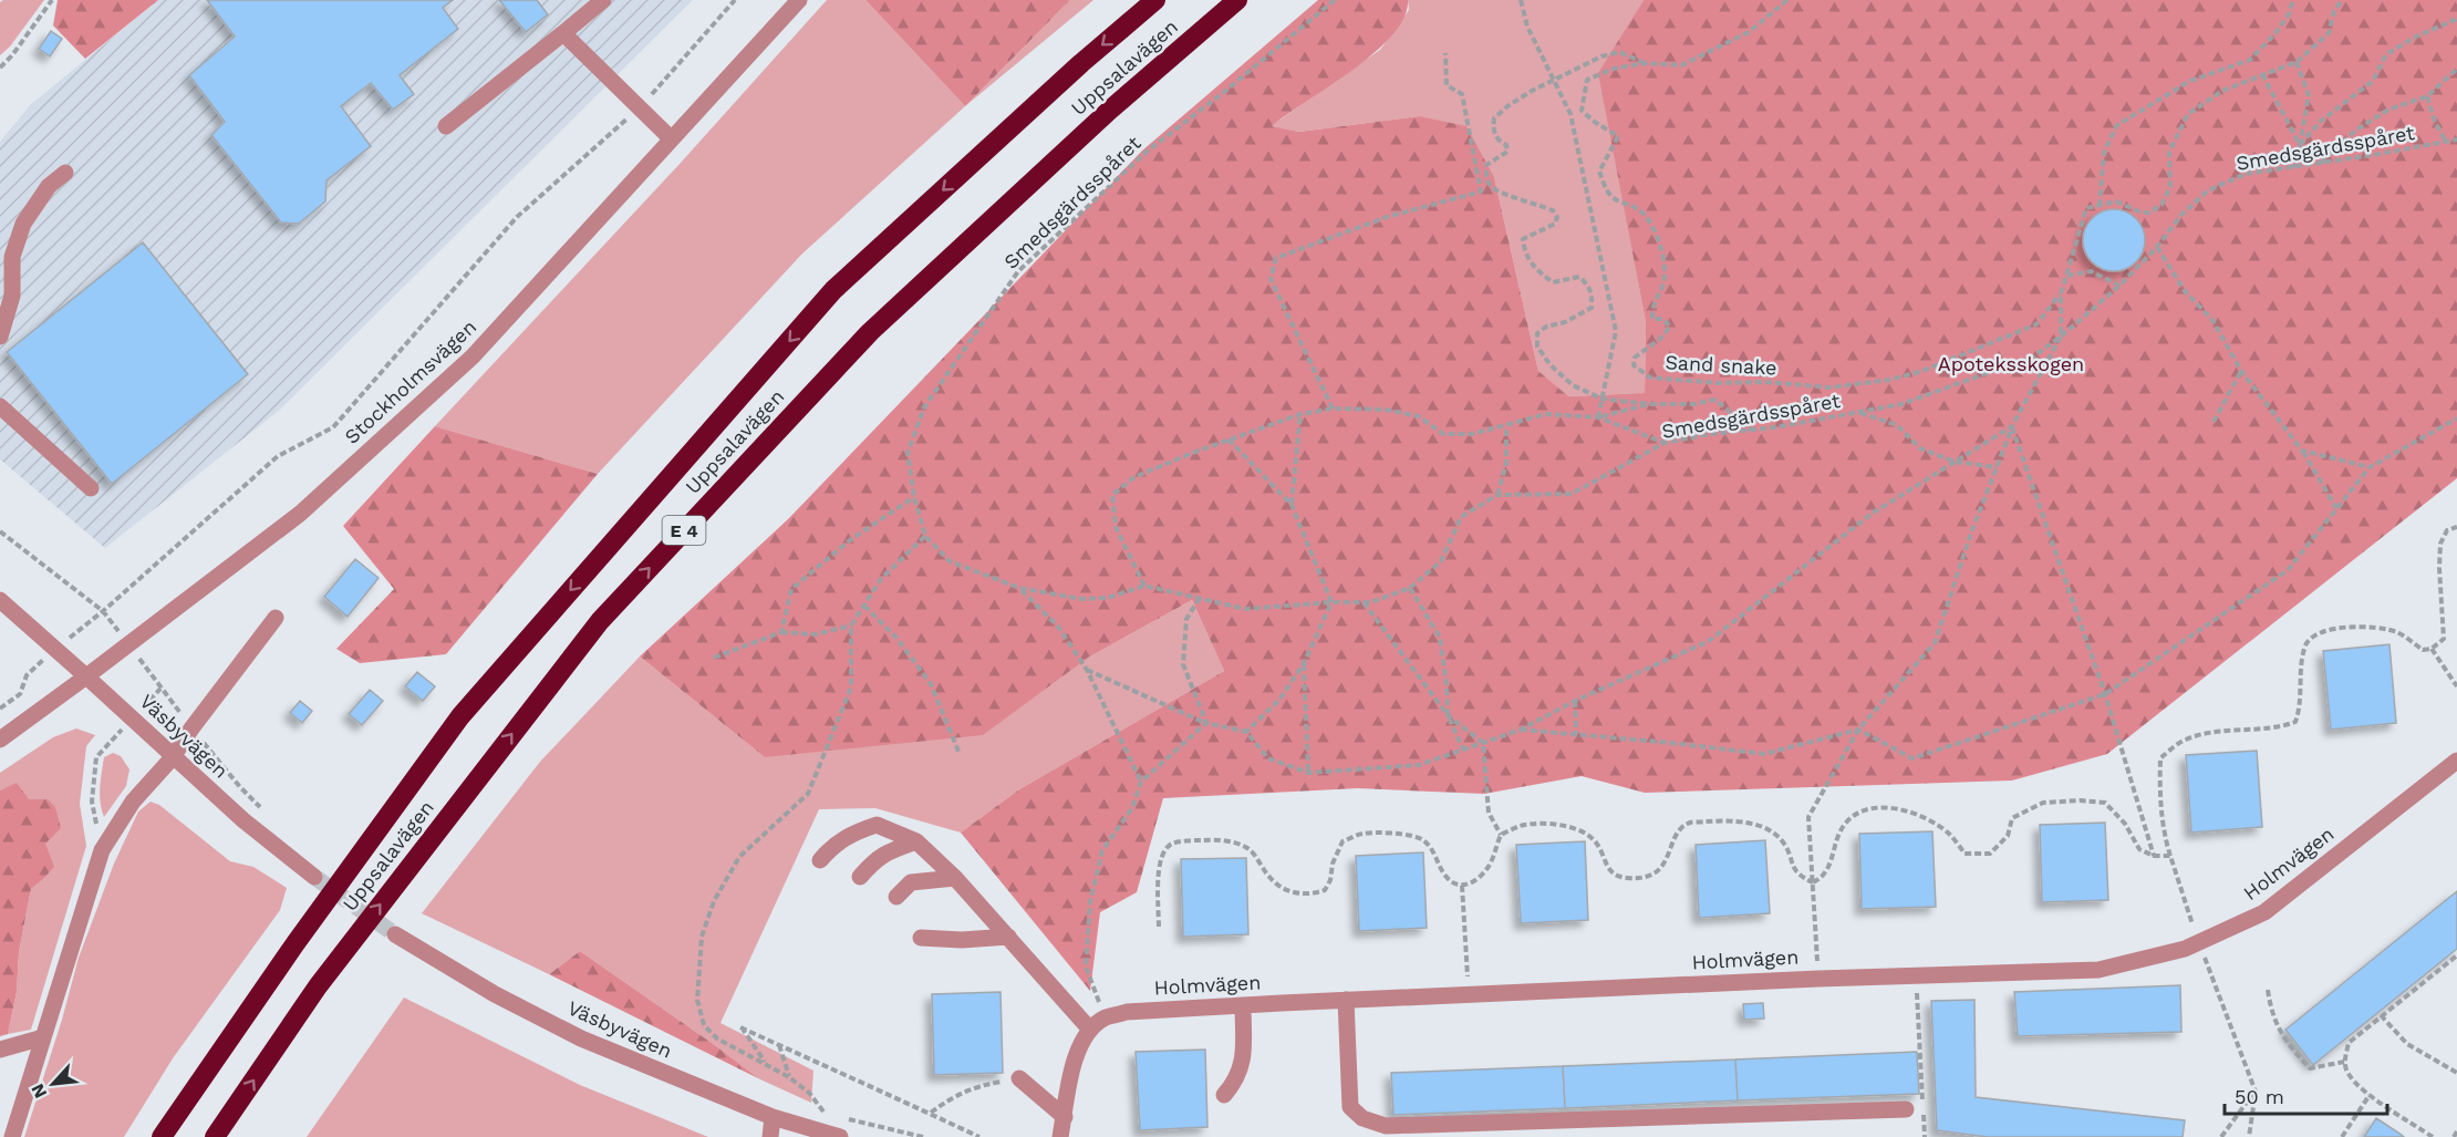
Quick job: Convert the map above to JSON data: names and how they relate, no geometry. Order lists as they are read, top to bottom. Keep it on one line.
{"streets":{"highway":["Uppsalavägen","E 4"],"street":["Stockholmsvägen","Väsbyvägen","Holmvägen"],"path":["Smedsgärdsspåret","Sand snake"]},"crossings":[["Stockholmsvägen","Väsbyvägen"]],"parks":["Apoteksskogen"],"scale_bar":"50 m","north":"bottom left"}
